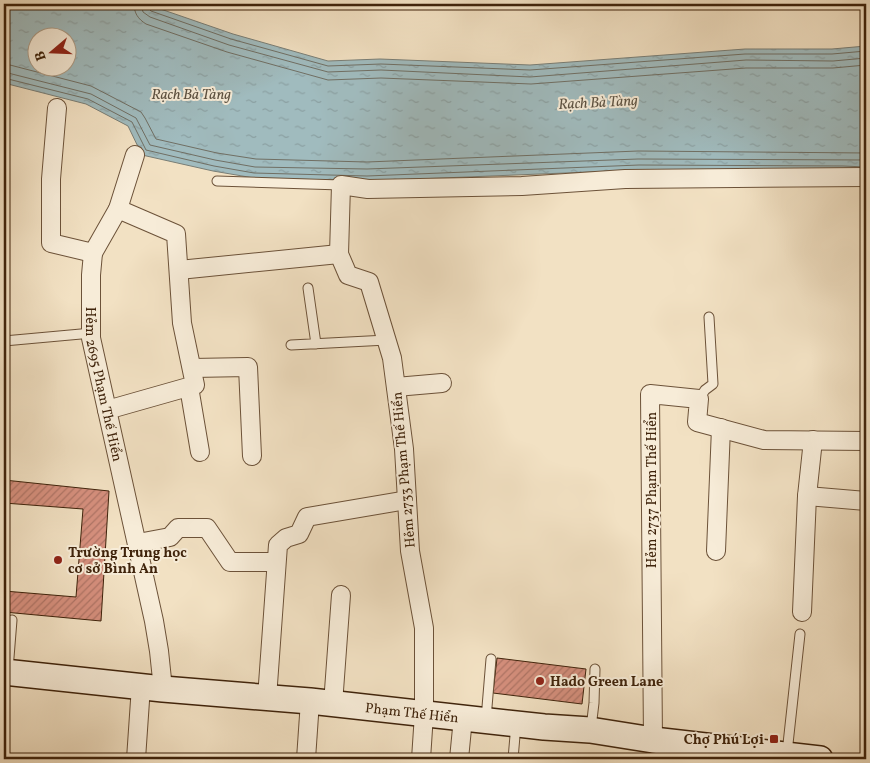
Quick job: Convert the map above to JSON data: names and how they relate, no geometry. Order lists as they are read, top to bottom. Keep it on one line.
{"streets":{"main road":["Phạm Thế Hiển"],"street":["Hẻm 2695 Phạm Thế Hiển","Hẻm 2733 Phạm Thế Hiển","Hẻm 2737 Phạm Thế Hiển"]},"crossings":[["Hẻm 2695 Phạm Thế Hiển","Phạm Thế Hiển"],["Hẻm 2733 Phạm Thế Hiển","Phạm Thế Hiển"],["Hẻm 2737 Phạm Thế Hiển","Phạm Thế Hiển"]],"water":["Rạch Bà Tàng"],"places":{"other":["Trường Trung học cơ sở Bình An","Hado Green Lane"],"transit":["Chợ Phú Lợi"]},"north":"left"}
